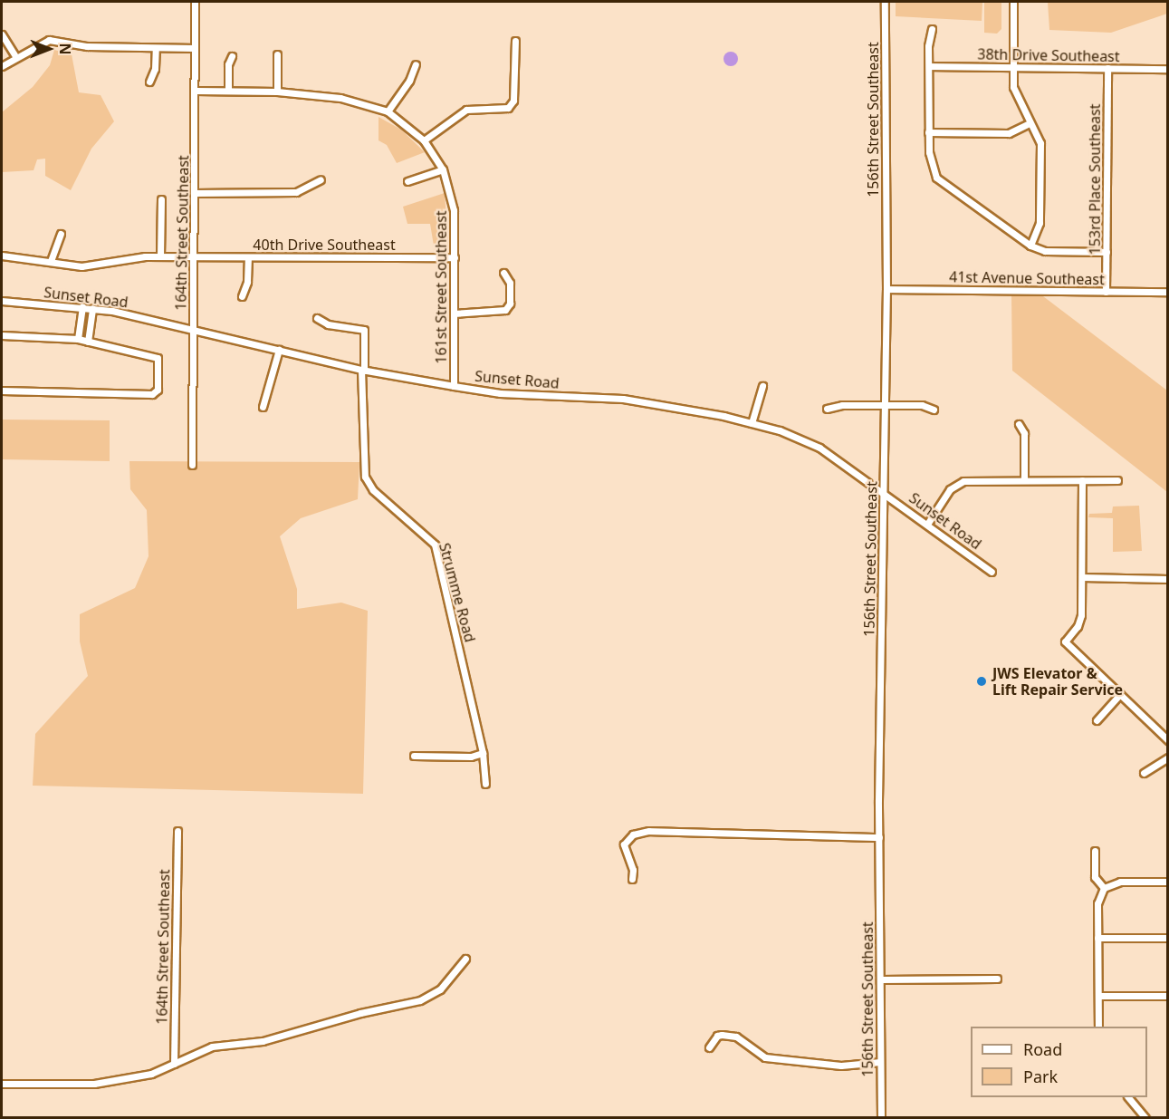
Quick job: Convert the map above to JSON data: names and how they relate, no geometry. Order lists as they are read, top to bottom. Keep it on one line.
{"streets":{"street":["38th Drive Southeast","156th Street Southeast","153rd Place Southeast","164th Street Southeast","40th Drive Southeast","41st Avenue Southeast","161st Street Southeast","Sunset Road","Strumme Road"]},"crossings":[["38th Drive Southeast","153rd Place Southeast"],["156th Street Southeast","41st Avenue Southeast"],["156th Street Southeast","Sunset Road"],["153rd Place Southeast","41st Avenue Southeast"],["164th Street Southeast","40th Drive Southeast"],["164th Street Southeast","161st Street Southeast"],["164th Street Southeast","Sunset Road"],["40th Drive Southeast","161st Street Southeast"],["161st Street Southeast","Sunset Road"],["Sunset Road","Strumme Road"]],"places":["JWS Elevator & Lift Repair Service"],"legend":["Road","Park"],"north":"right"}
